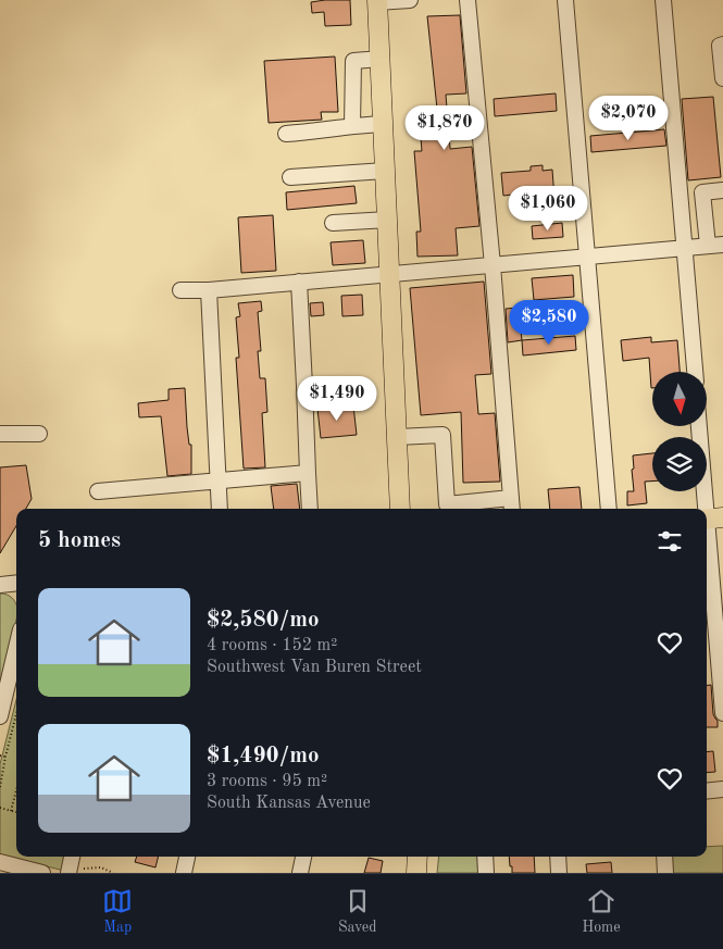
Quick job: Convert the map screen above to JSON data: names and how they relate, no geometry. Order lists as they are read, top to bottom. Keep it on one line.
{"north":"bottom","page":{"price":["$2,070","$1,870","$1,060","$2,580","$1,490"],"heading":"5 homes","list":[{"name":"$2,580/mo","note":"4 rooms · 152 m² · Southwest Van Buren Street"},{"name":"$1,490/mo","note":"3 rooms · 95 m² · South Kansas Avenue"}],"tabs":["Map","Saved","Home"]}}
